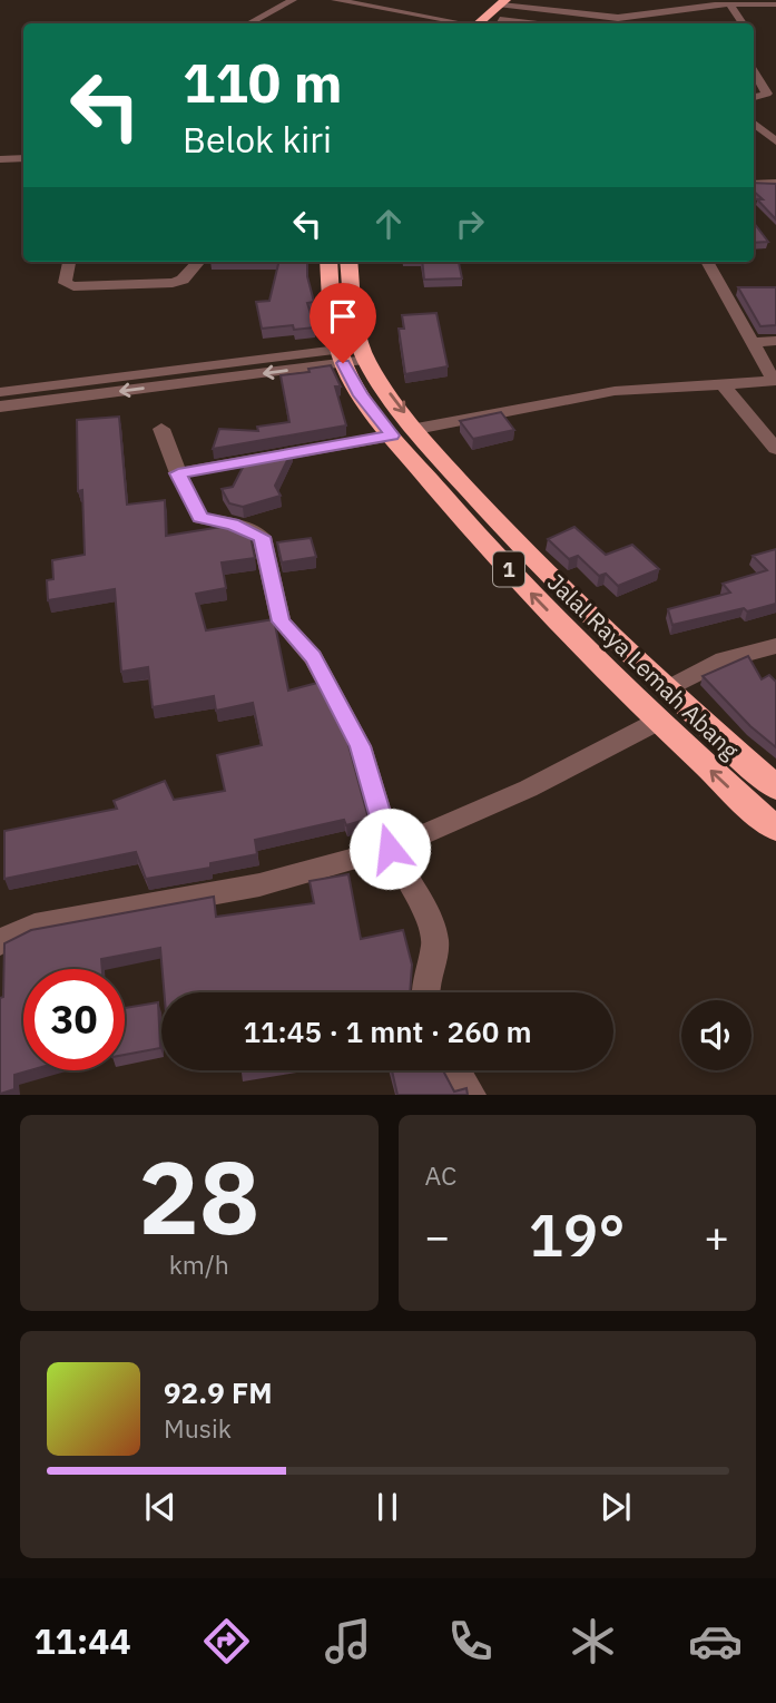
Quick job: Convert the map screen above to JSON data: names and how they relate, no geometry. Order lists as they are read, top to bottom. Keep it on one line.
{"streets":{"highway":["1","Jalal Raya Lemah Abang"]},"page":{"turn":["110 m","Belok kiri"],"limit":"30","trip":"11:45 · 1 mnt · 260 m","tile":[["28","km/h"],"AC"],"heat":["−","19°","+"],"song":["92.9 FM","Musik"],"tabs":"11:44"}}
